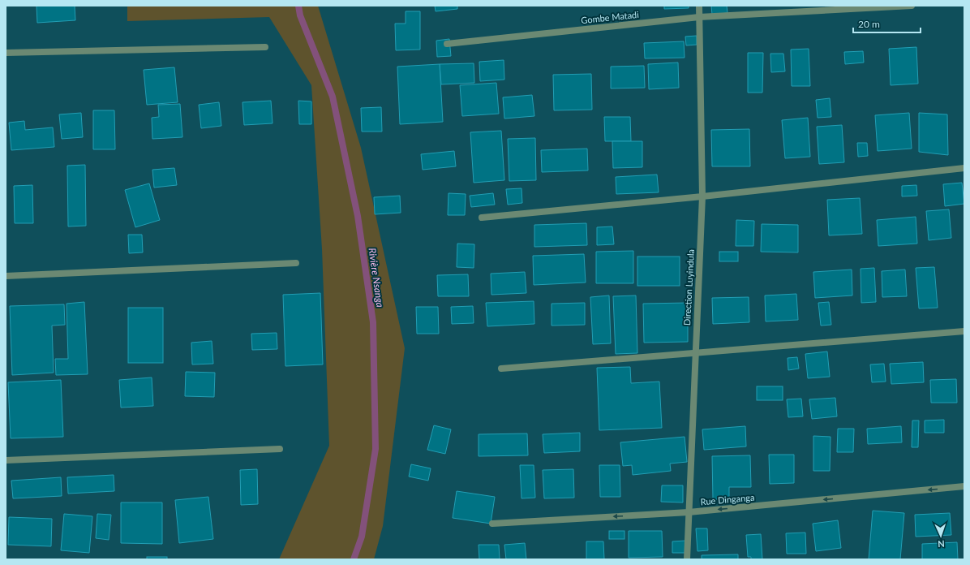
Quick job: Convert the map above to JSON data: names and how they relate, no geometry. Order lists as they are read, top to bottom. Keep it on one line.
{"streets":{"street":["Gombe Matadi","Direction Luyindula","Rue Dinganga"]},"crossings":[["Gombe Matadi","Direction Luyindula"],["Direction Luyindula","Rue Dinganga"]],"one_way":["Rue Dinganga"],"water":["Rivière Nsanga"],"scale_bar":"20 m","north":"bottom"}
